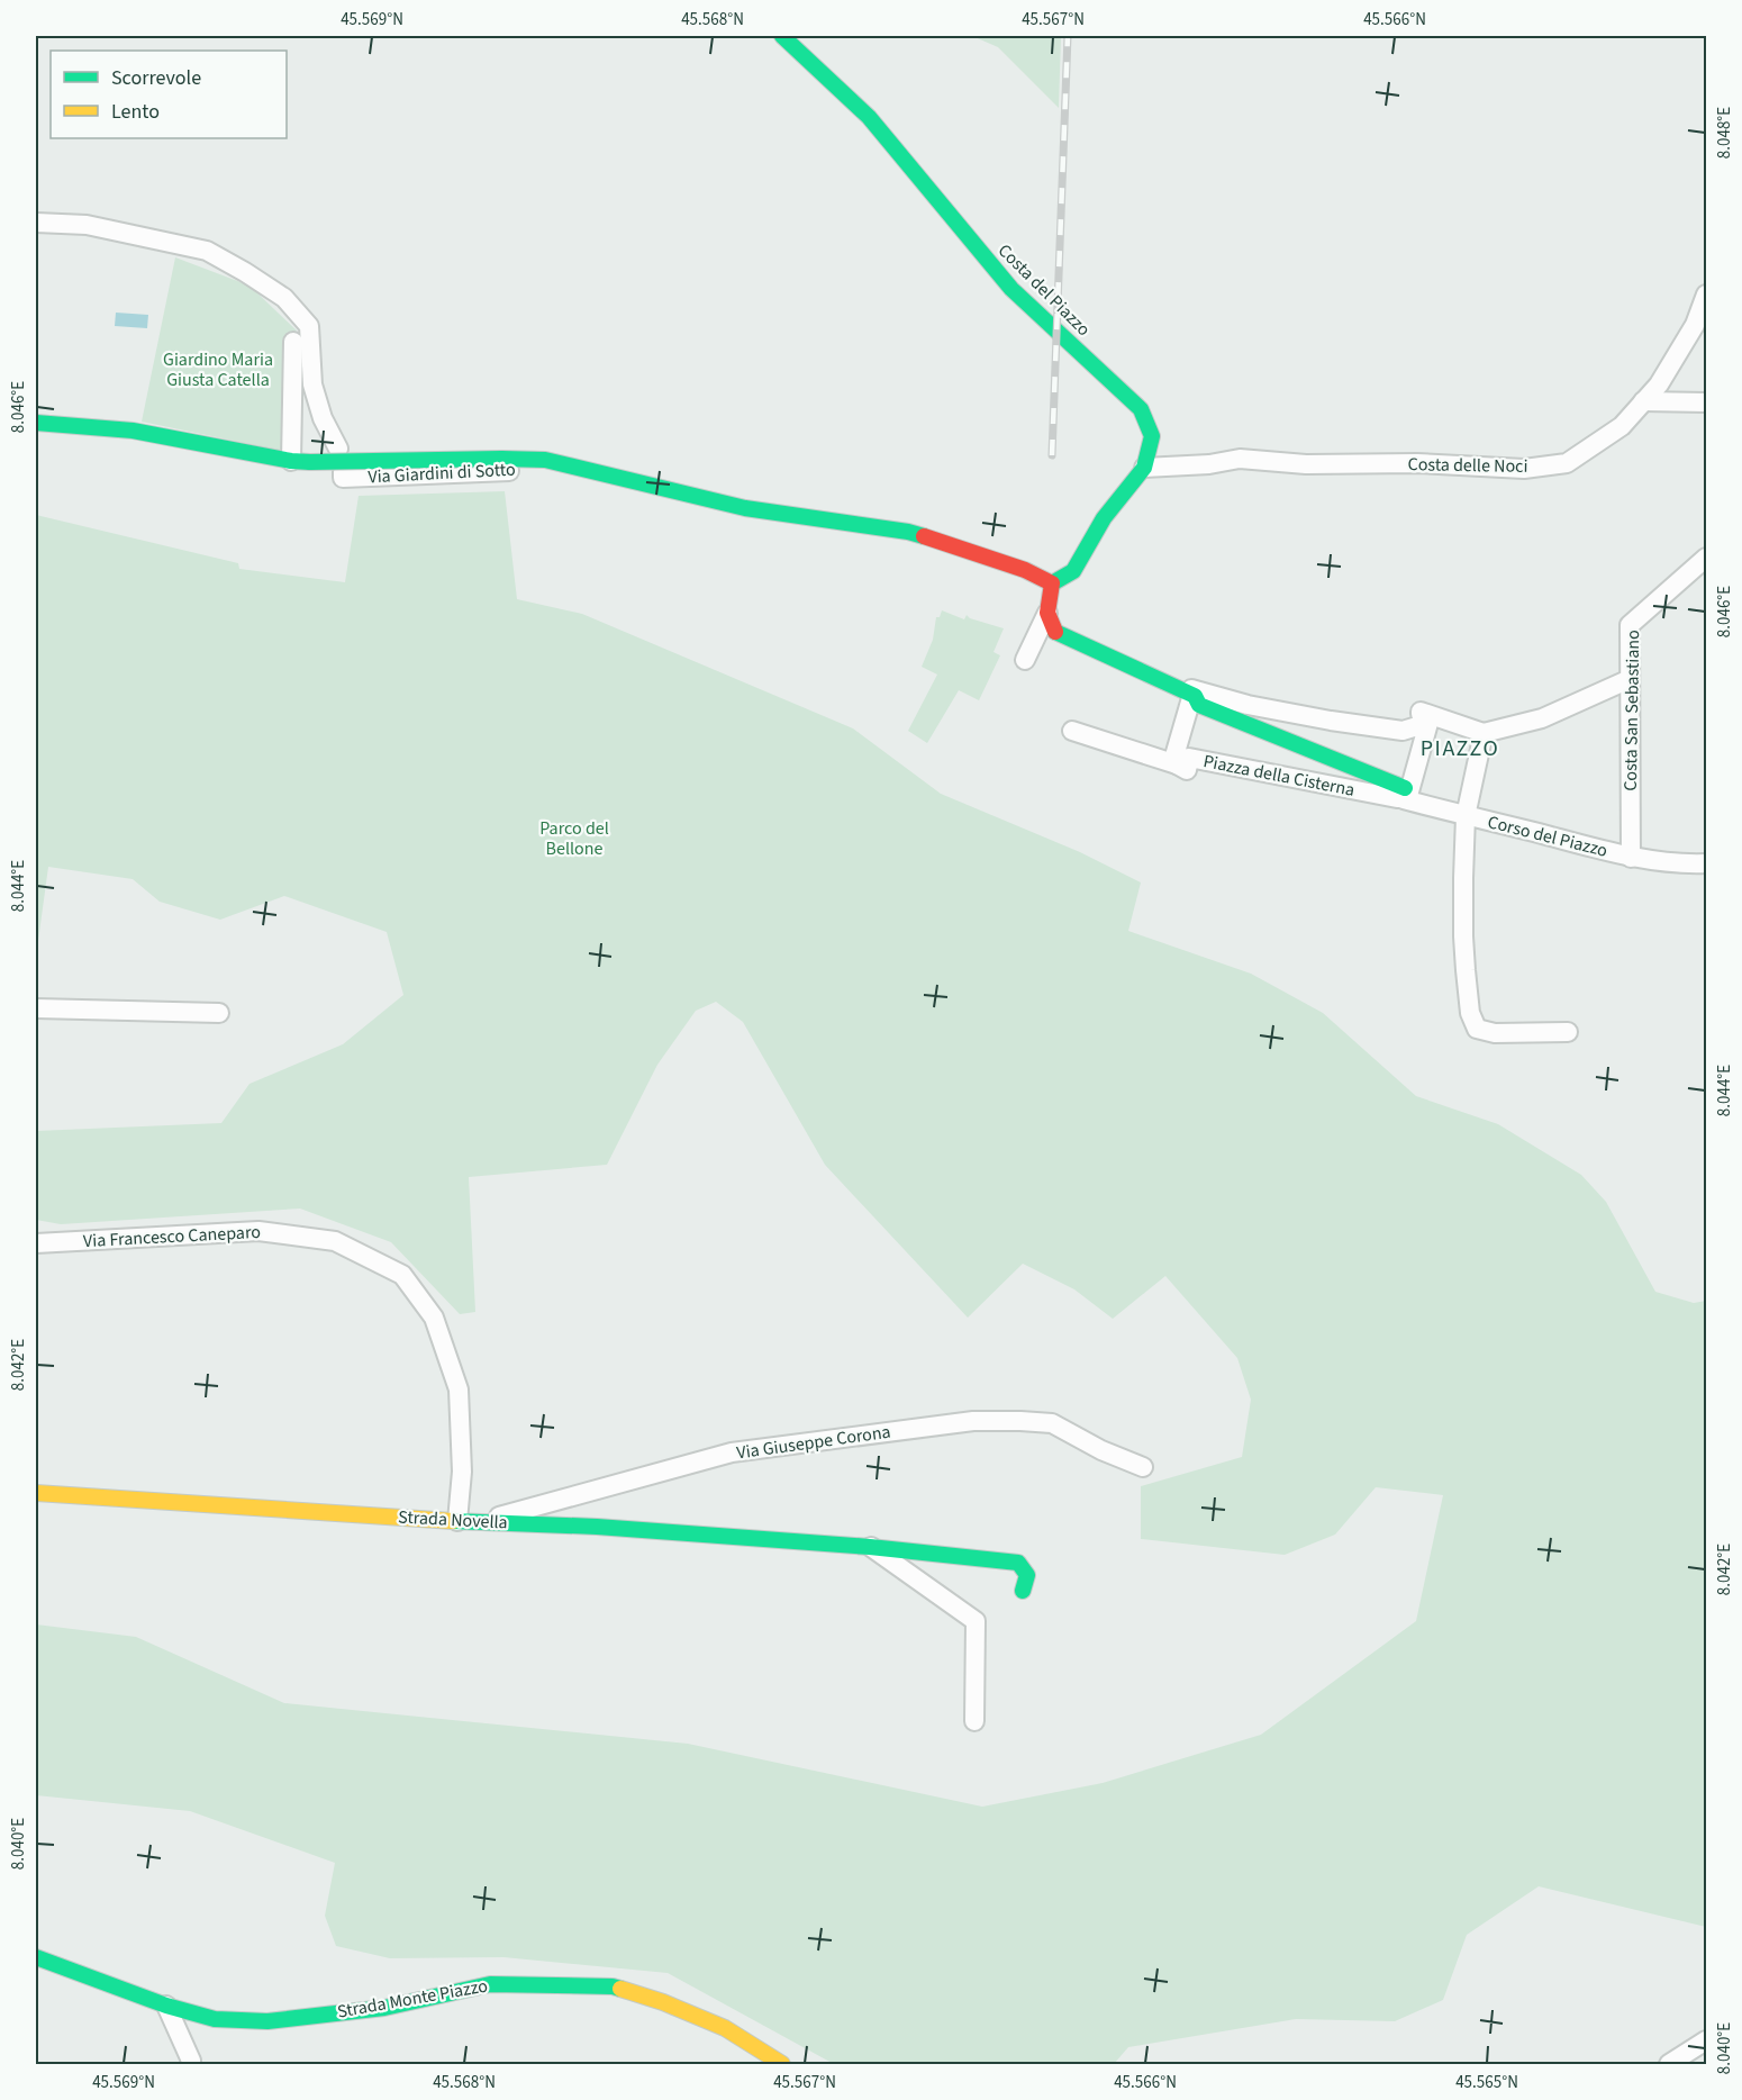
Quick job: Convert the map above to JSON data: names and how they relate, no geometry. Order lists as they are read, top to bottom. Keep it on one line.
{"streets":{"street":["Costa del Piazzo","Costa delle Noci","Via Giardini di Sotto","Costa San Sebastiano","Piazza della Cisterna","Corso del Piazzo","Via Francesco Caneparo","Via Giuseppe Corona","Strada Novella","Strada Monte Piazzo"]},"crossings":[["Costa del Piazzo","Costa delle Noci"],["Costa San Sebastiano","Corso del Piazzo"],["Piazza della Cisterna","Corso del Piazzo"],["Via Francesco Caneparo","Strada Novella"],["Via Giuseppe Corona","Strada Novella"]],"districts":["PIAZZO"],"parks":["Giardino Maria Giusta Catella","Parco del Bellone"],"legend":["Scorrevole","Lento"],"coordinates":["45.569°N","45.568°N","45.567°N","45.566°N","8.048°E","8.046°E","8.044°E","8.042°E","8.040°E","45.565°N"]}
